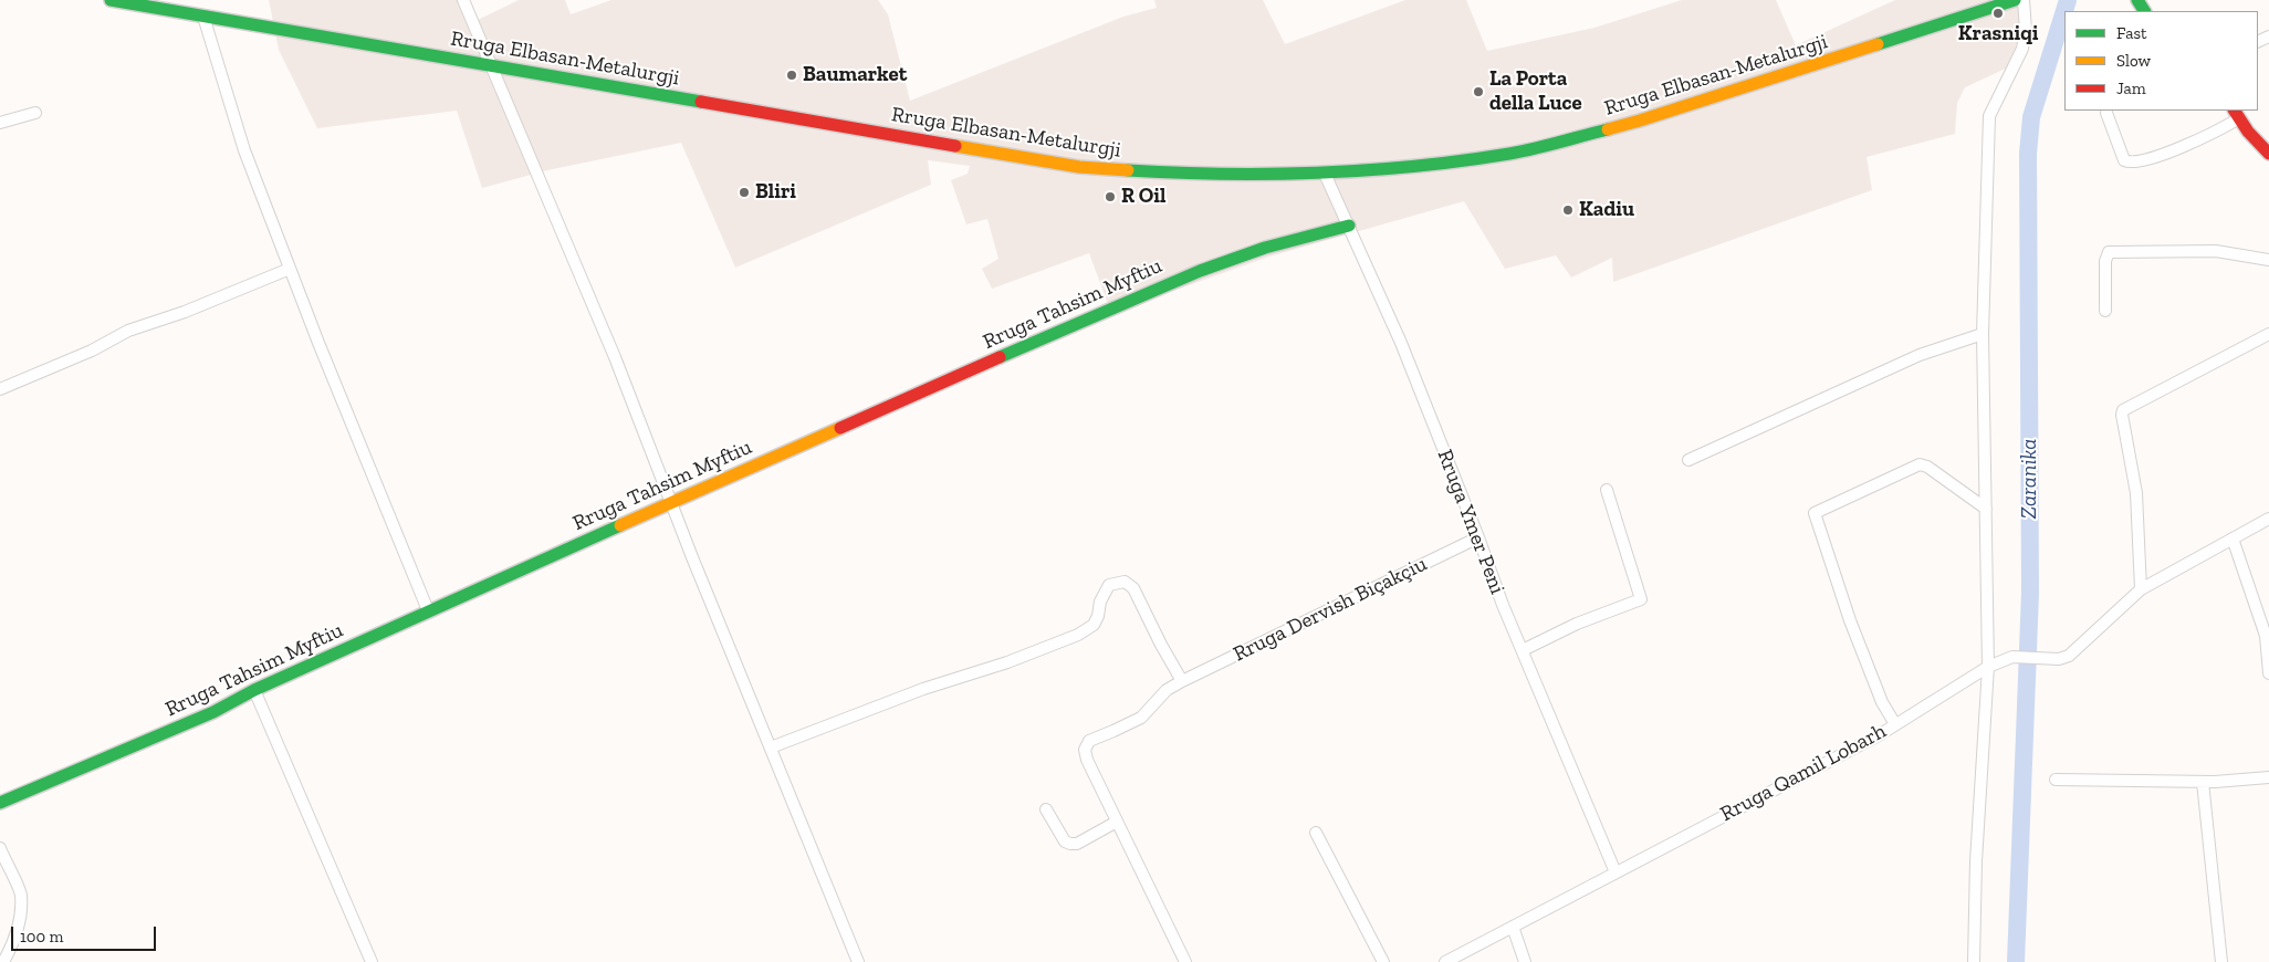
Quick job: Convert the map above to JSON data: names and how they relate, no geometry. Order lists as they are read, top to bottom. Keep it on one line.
{"streets":{"main road":["Rruga Elbasan-Metalurgji","Rruga Tahsim Myftiu"],"street":["Rruga Ymer Peni","Rruga Dervish Biçakçiu","Rruga Qamil Lobarh"]},"crossings":[["Rruga Elbasan-Metalurgji","Rruga Ymer Peni"],["Rruga Tahsim Myftiu","Rruga Ymer Peni"],["Rruga Ymer Peni","Rruga Dervish Biçakçiu"],["Rruga Ymer Peni","Rruga Qamil Lobarh"]],"water":["Zaranika"],"places":["Krasniqi","Baumarket","La Porta della Luce","Bliri","R Oil","Kadiu"],"legend":["Fast","Slow","Jam"],"scale_bar":"100 m"}
